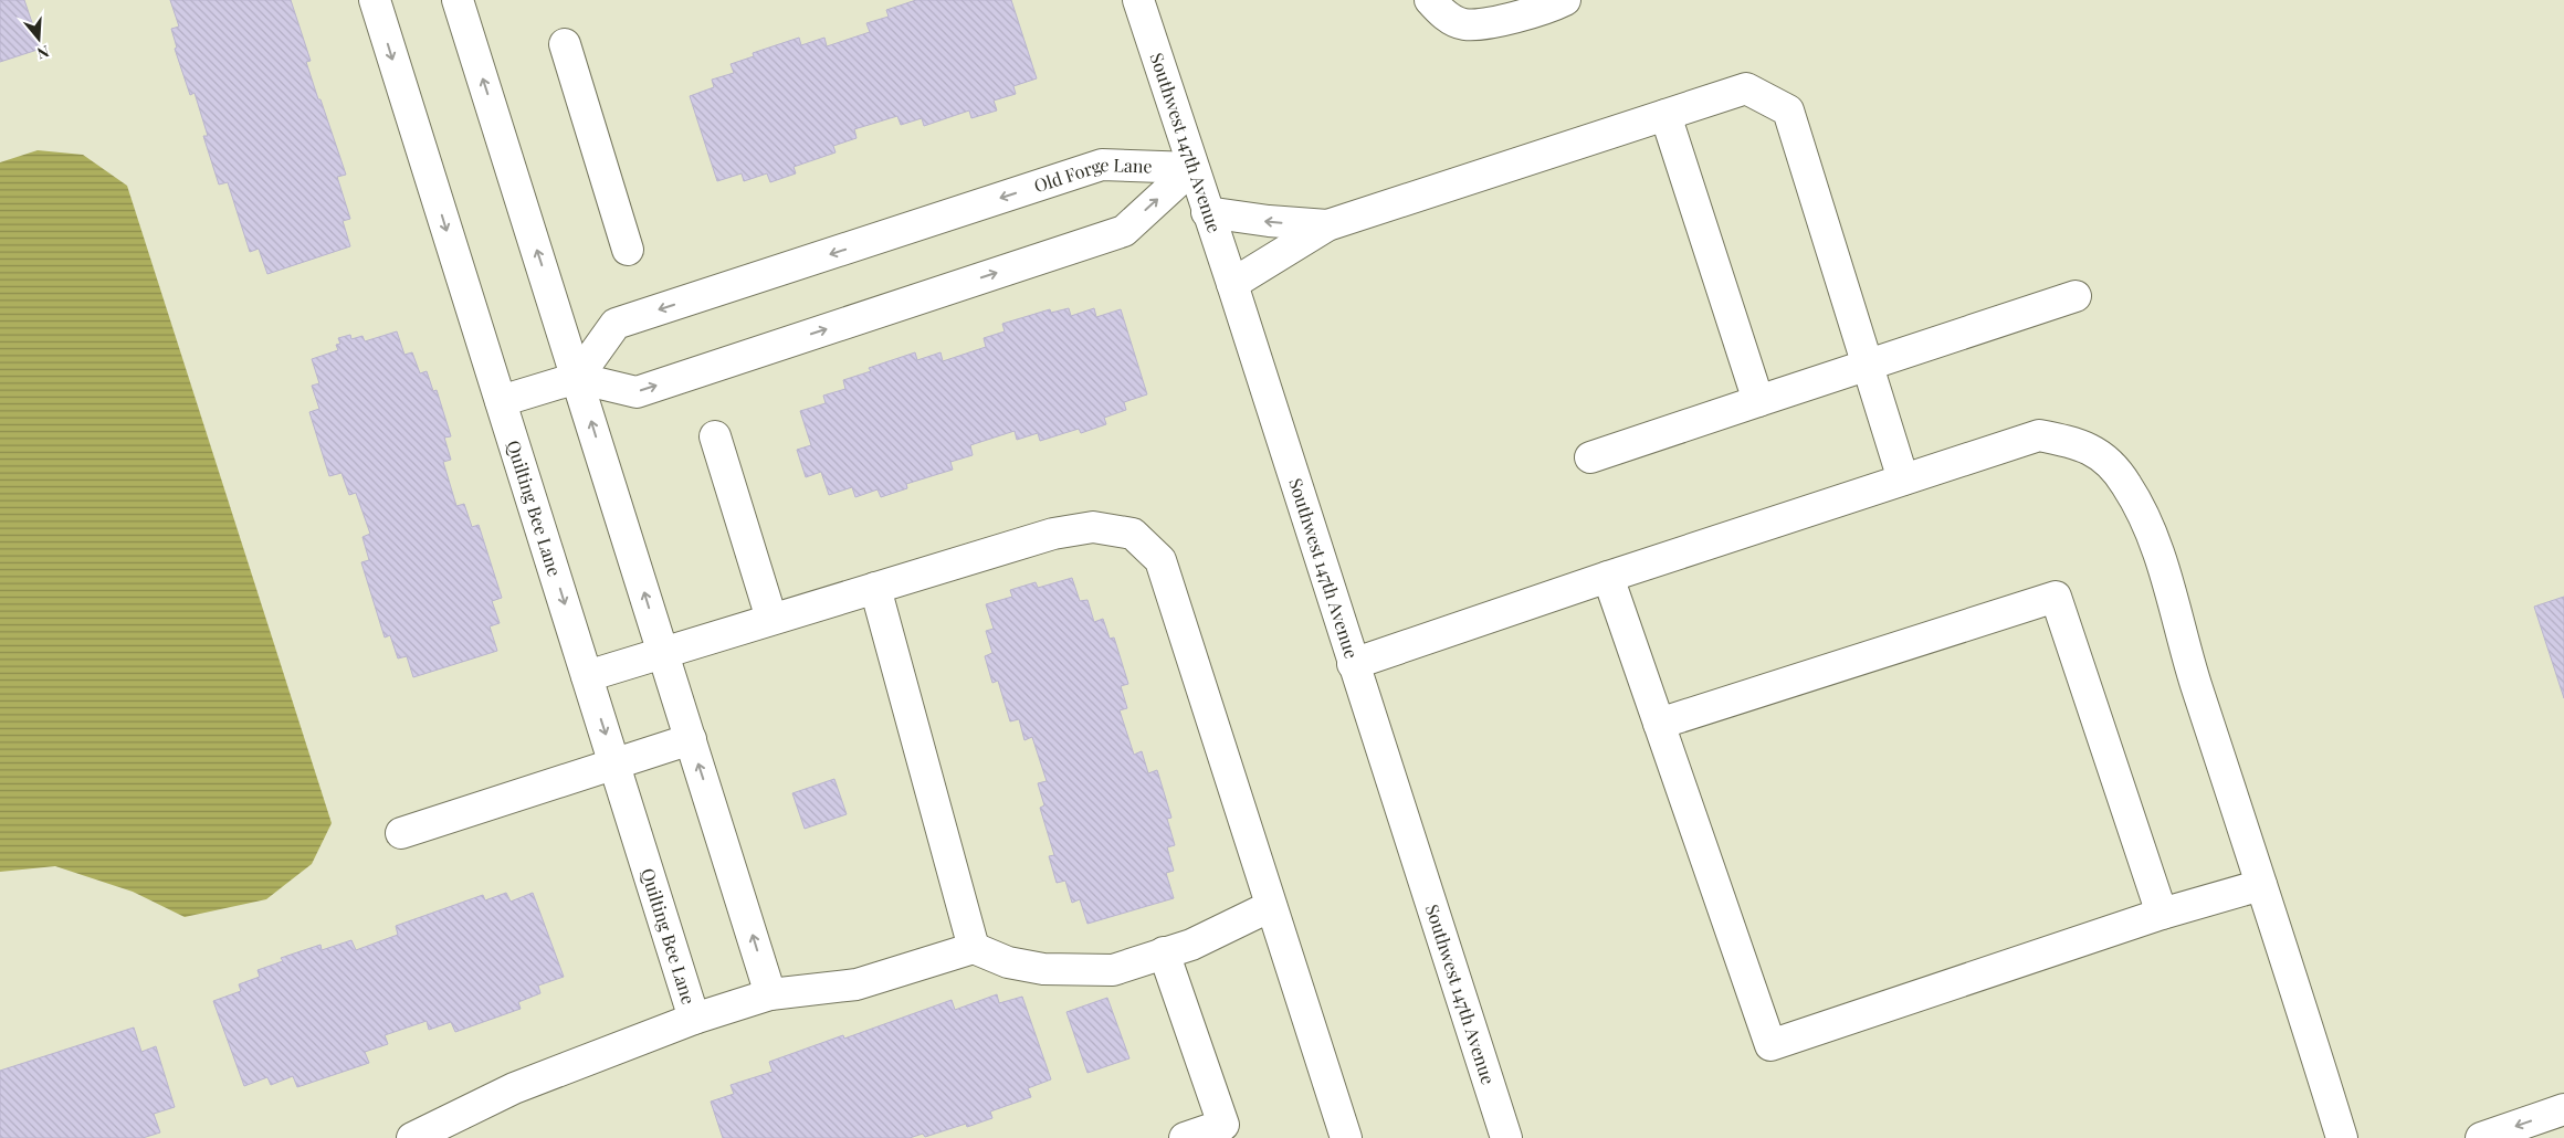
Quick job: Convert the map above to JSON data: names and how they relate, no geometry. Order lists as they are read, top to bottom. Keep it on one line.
{"streets":{"street":["Southwest 147th Avenue","Old Forge Lane","Quilting Bee Lane"]},"crossings":[["Southwest 147th Avenue","Old Forge Lane"],["Old Forge Lane","Quilting Bee Lane"]],"north":"bottom"}
